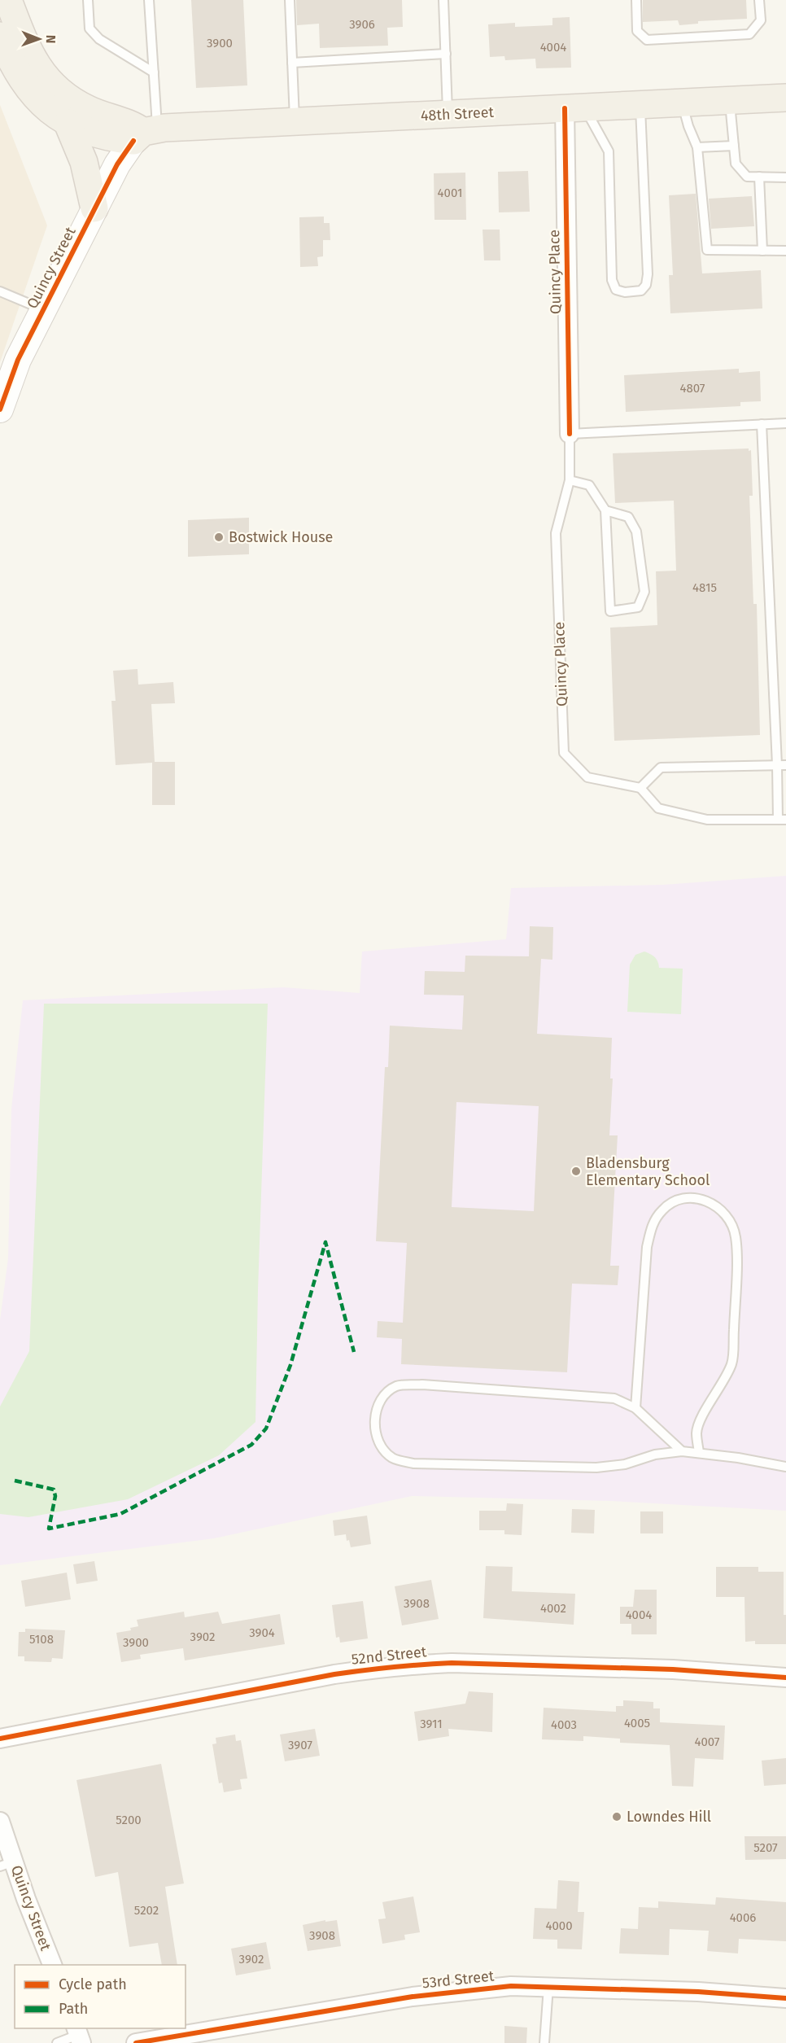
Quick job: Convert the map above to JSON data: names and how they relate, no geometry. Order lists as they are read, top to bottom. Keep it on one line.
{"streets":{"main road":["48th Street"],"street":["Quincy Street","Quincy Place","52nd Street","53rd Street"]},"crossings":[["48th Street","Quincy Street"],["48th Street","Quincy Place"]],"places":["Bostwick House","Bladensburg Elementary School","Lowndes Hill"],"house_numbers":["3906","3900","4004","4001","4807","4815","3908","4002","4004","3904","3902","5108","3900","4005","3911","4003","4007","3907","5200","5207","5202","4006","4000","3908","3902"],"legend":["Cycle path","Path"],"north":"right"}
